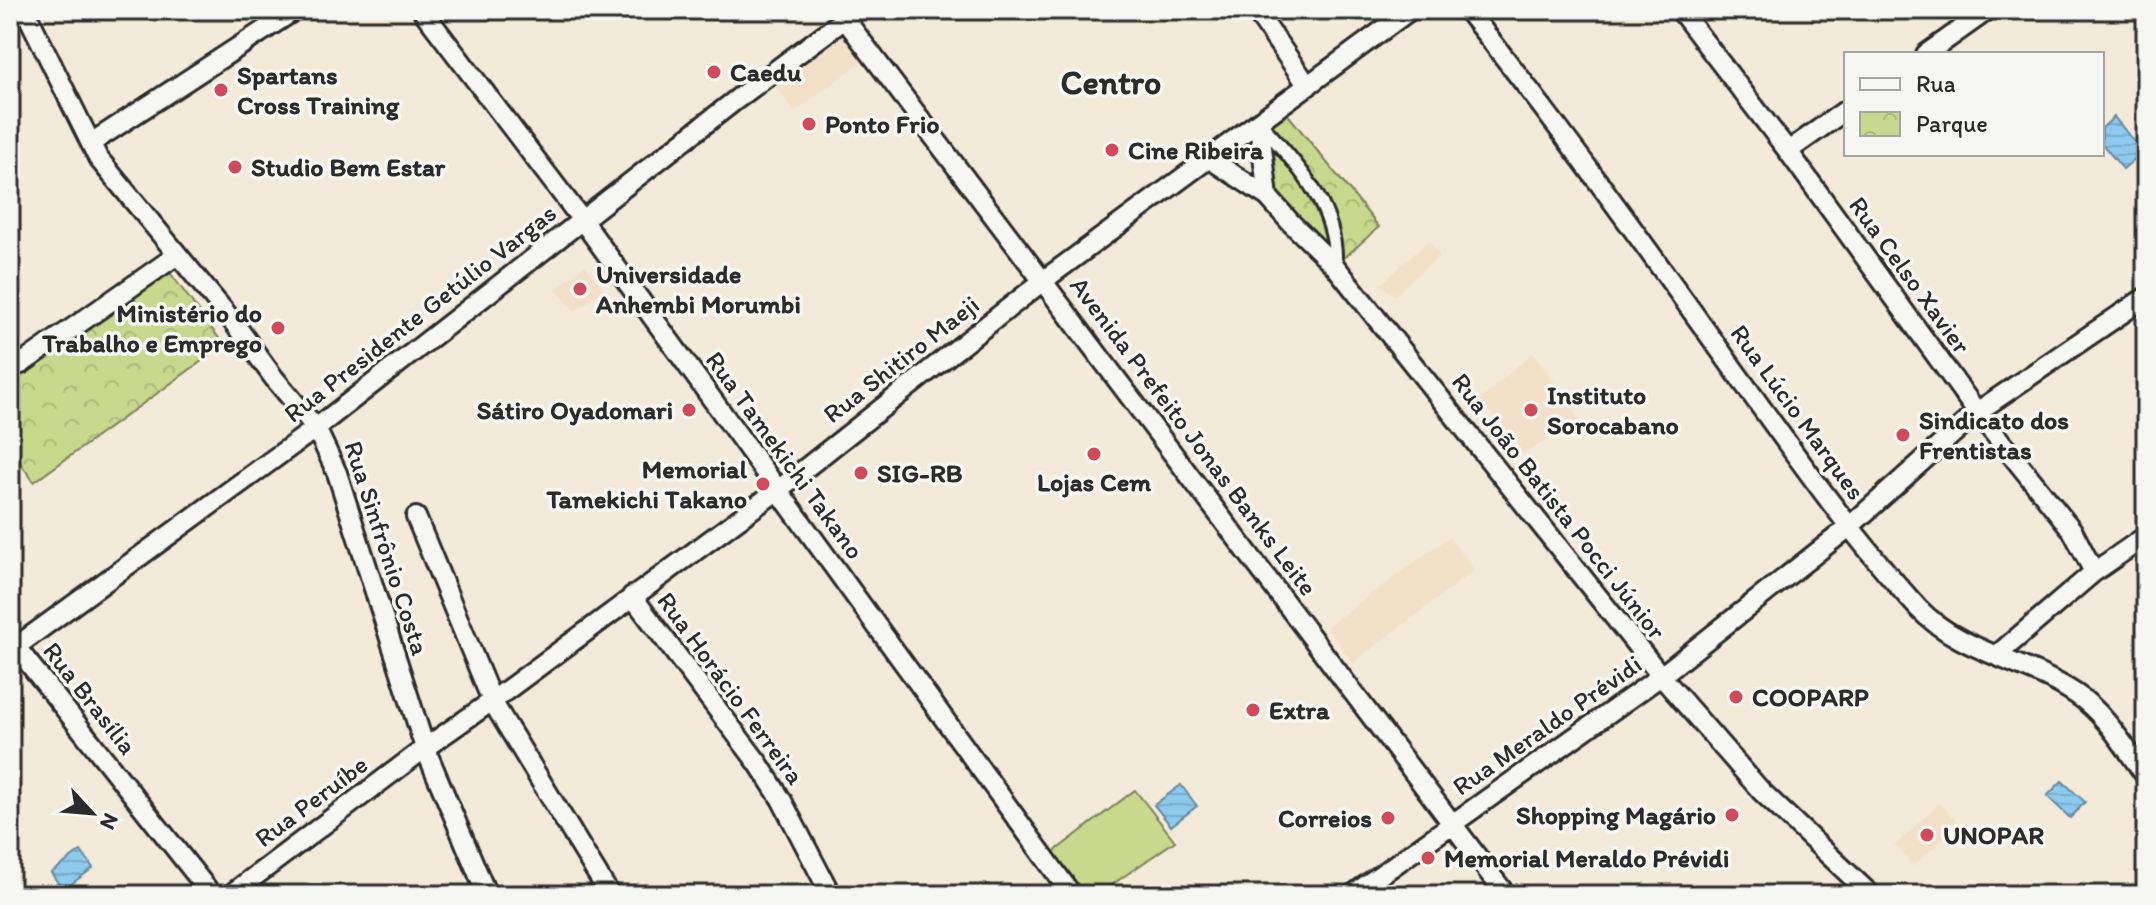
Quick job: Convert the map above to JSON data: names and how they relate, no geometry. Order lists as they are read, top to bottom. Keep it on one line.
{"streets":{"street":["Rua Celso Xavier","Rua Presidente Getúlio Vargas","Rua Shitiro Maeji","Rua Lúcio Marques","Avenida Prefeito Jonas Banks Leite","Rua Tamekichi Takano","Rua João Batista Pocci Júnior","Rua Sinfrônio Costa","Rua Horácio Ferreira","Rua Brasília","Rua Meraldo Prévidi","Rua Peruíbe"]},"crossings":[["Rua Celso Xavier","Rua Meraldo Prévidi"],["Rua Presidente Getúlio Vargas","Avenida Prefeito Jonas Banks Leite"],["Rua Presidente Getúlio Vargas","Rua Tamekichi Takano"],["Rua Presidente Getúlio Vargas","Rua Sinfrônio Costa"],["Rua Presidente Getúlio Vargas","Rua Brasília"],["Rua Shitiro Maeji","Avenida Prefeito Jonas Banks Leite"],["Rua Shitiro Maeji","Rua Tamekichi Takano"],["Rua Shitiro Maeji","Rua João Batista Pocci Júnior"],["Rua Shitiro Maeji","Rua Sinfrônio Costa"],["Rua Shitiro Maeji","Rua Horácio Ferreira"],["Rua Shitiro Maeji","Rua Peruíbe"],["Rua Lúcio Marques","Rua Meraldo Prévidi"],["Avenida Prefeito Jonas Banks Leite","Rua Meraldo Prévidi"],["Rua João Batista Pocci Júnior","Rua Meraldo Prévidi"],["Rua Sinfrônio Costa","Rua Peruíbe"]],"districts":["Centro"],"places":["Caedu","Spartans Cross Training","Ponto Frio","Cine Ribeira","Studio Bem Estar","Universidade Anhembi Morumbi","Ministério do Trabalho e Emprego","Sátiro Oyadomari","Instituto Sorocabano","Sindicato dos Frentistas","Lojas Cem","SIG-RB","Memorial Tamekichi Takano","COOPARP","Extra","Shopping Magário","Correios","UNOPAR","Memorial Meraldo Prévidi"],"legend":["Rua","Parque"],"north":"bottom right"}
